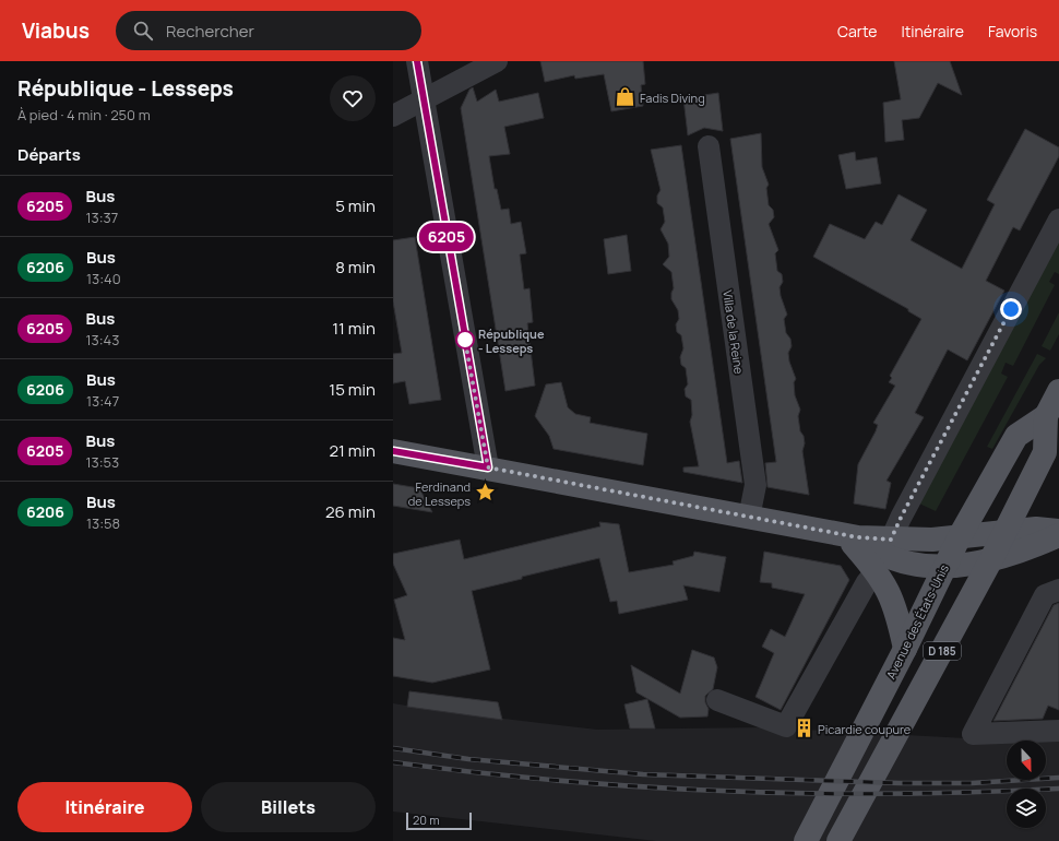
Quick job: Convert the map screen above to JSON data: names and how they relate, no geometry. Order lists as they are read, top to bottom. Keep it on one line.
{"streets":{"main road":["Avenue des États-Unis","D 185"],"street":["Villa de la Reine"]},"crossings":[["Avenue des États-Unis","D 185"]],"places":{"shop":["Fadis Diving"],"other":["République - Lesseps"],"place":["Ferdinand de Lesseps"],"building":["Picardie coupure"]},"lines":["bus line 6205"],"scale_bar":"20 m","north":"bottom","page":{"header":"Viabus","search":"Rechercher","nav":["Carte","Itinéraire","Favoris"],"heading":[["République - Lesseps","À pied · 4 min · 250 m"],"Départs"],"on_map":"6205","list":[{"mark":"6205","name":"Bus","note":"13:37","value":"5 min"},{"mark":"6206","name":"Bus","note":"13:40","value":"8 min"},{"mark":"6205","name":"Bus","note":"13:43","value":"11 min"},{"mark":"6206","name":"Bus","note":"13:47","value":"15 min"},{"mark":"6205","name":"Bus","note":"13:53","value":"21 min"},{"mark":"6206","name":"Bus","note":"13:58","value":"26 min"}],"buttons":["Itinéraire","Billets"],"scale":"20 m"}}
